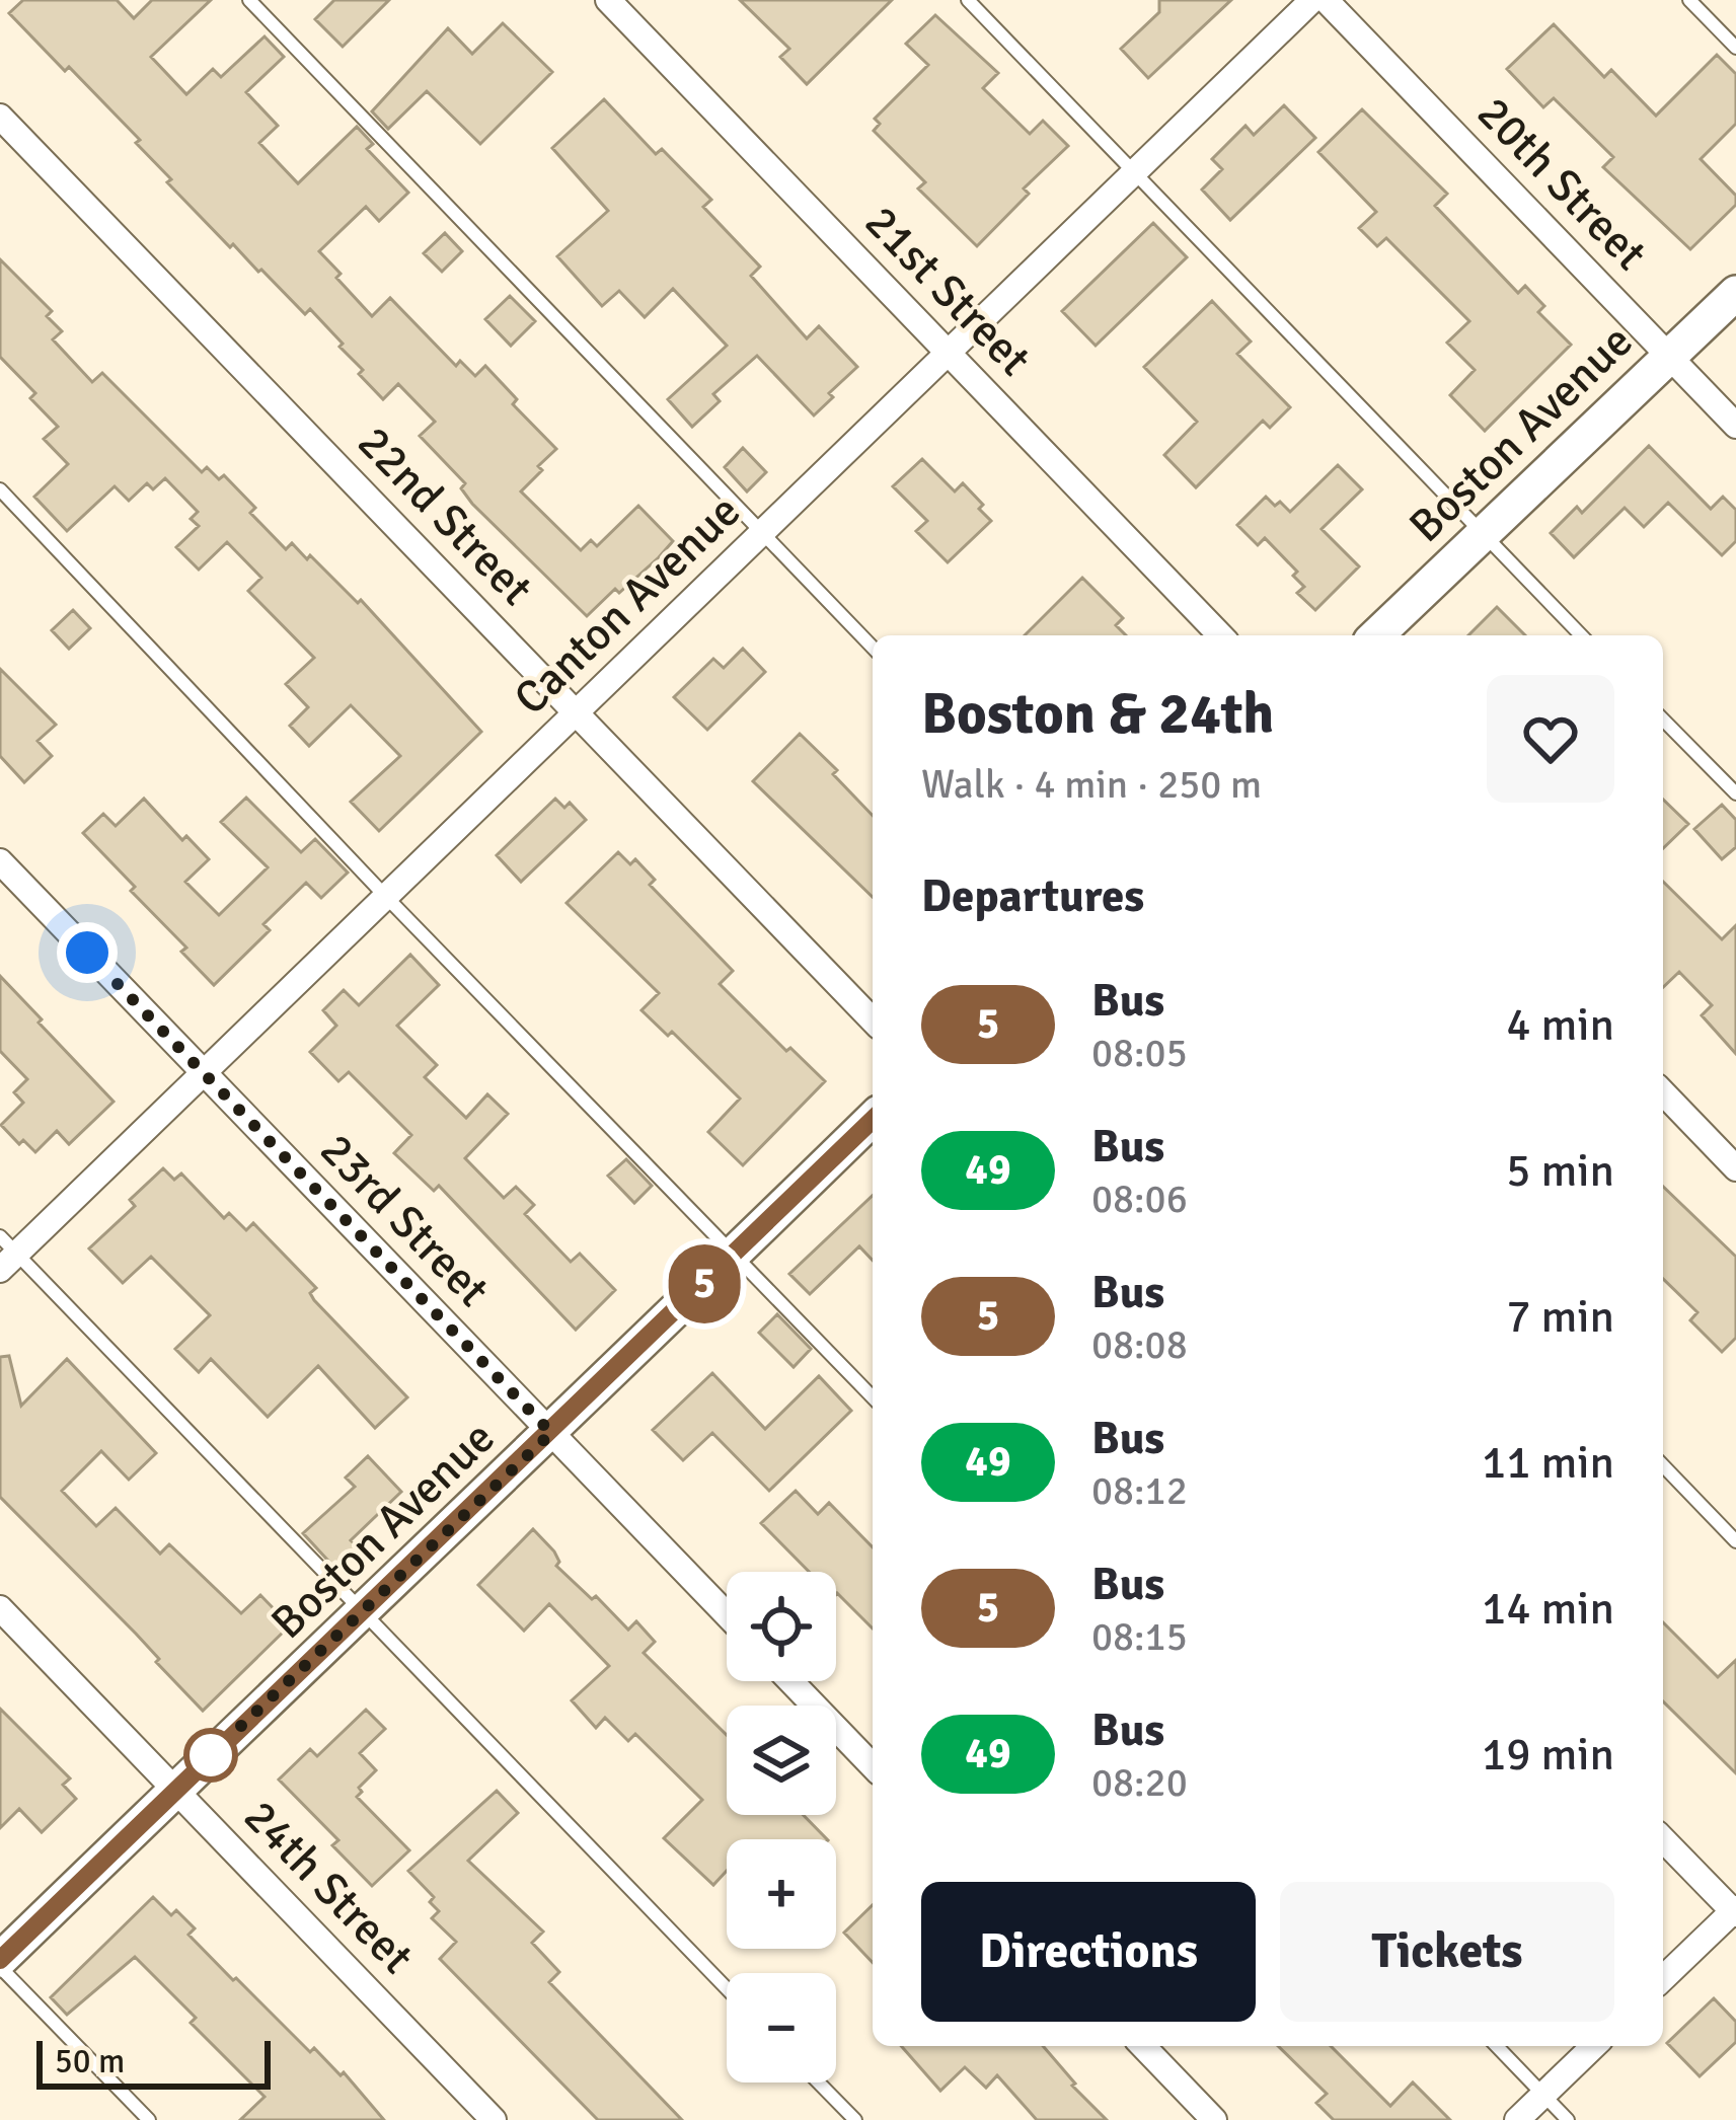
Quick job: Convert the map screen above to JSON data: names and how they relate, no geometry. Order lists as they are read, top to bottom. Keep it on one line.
{"streets":{"street":["20th Street","21st Street","Boston Avenue","22nd Street","Canton Avenue","23rd Street","24th Street"]},"crossings":[["20th Street","Boston Avenue"],["21st Street","Canton Avenue"],["Boston Avenue","23rd Street"],["Boston Avenue","24th Street"],["22nd Street","Canton Avenue"],["Canton Avenue","23rd Street"]],"lines":["bus line 5"],"scale_bar":"50 m","page":{"on_map":"5","heading":[["Boston & 24th","Walk · 4 min · 250 m"],"Departures"],"list":[{"mark":"5","name":"Bus","note":"08:05","value":"4 min"},{"mark":"49","name":"Bus","note":"08:06","value":"5 min"},{"mark":"5","name":"Bus","note":"08:08","value":"7 min"},{"mark":"49","name":"Bus","note":"08:12","value":"11 min"},{"mark":"5","name":"Bus","note":"08:15","value":"14 min"},{"mark":"49","name":"Bus","note":"08:20","value":"19 min"}],"map_buttons":["+","−"],"buttons":["Directions","Tickets"],"scale":"50 m"}}
